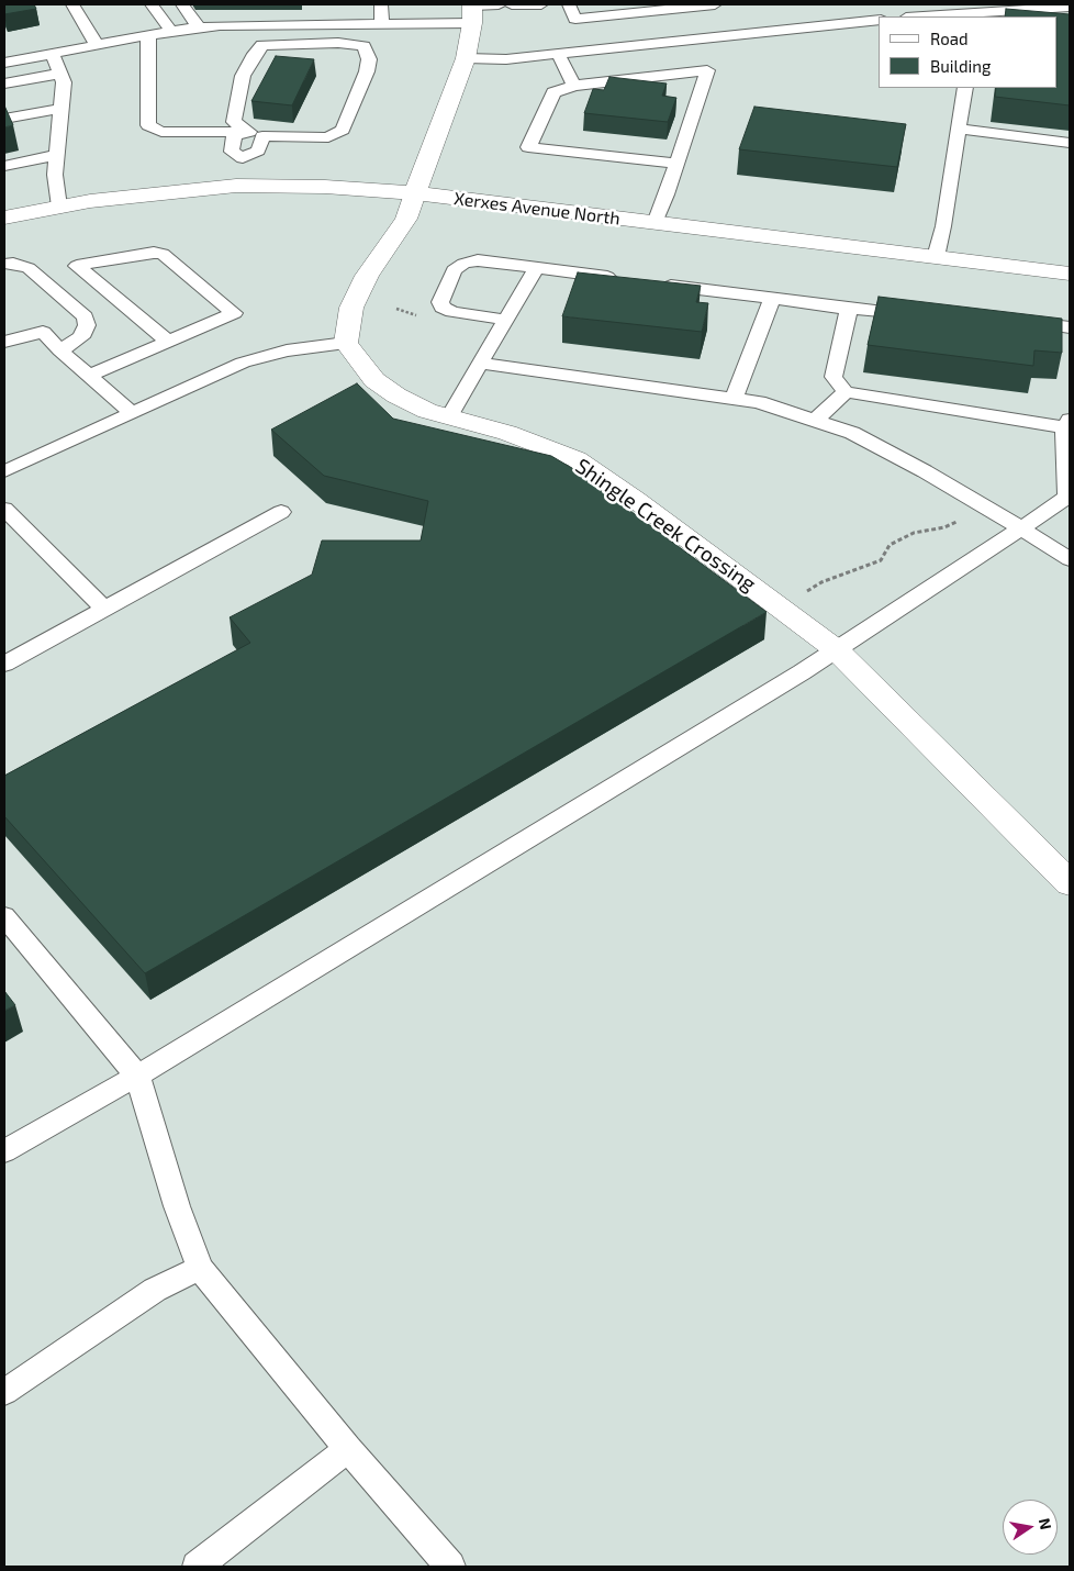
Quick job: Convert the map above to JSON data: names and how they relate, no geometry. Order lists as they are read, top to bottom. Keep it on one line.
{"streets":{"street":["Xerxes Avenue North","Shingle Creek Crossing"]},"legend":["Road","Building"],"north":"right"}
